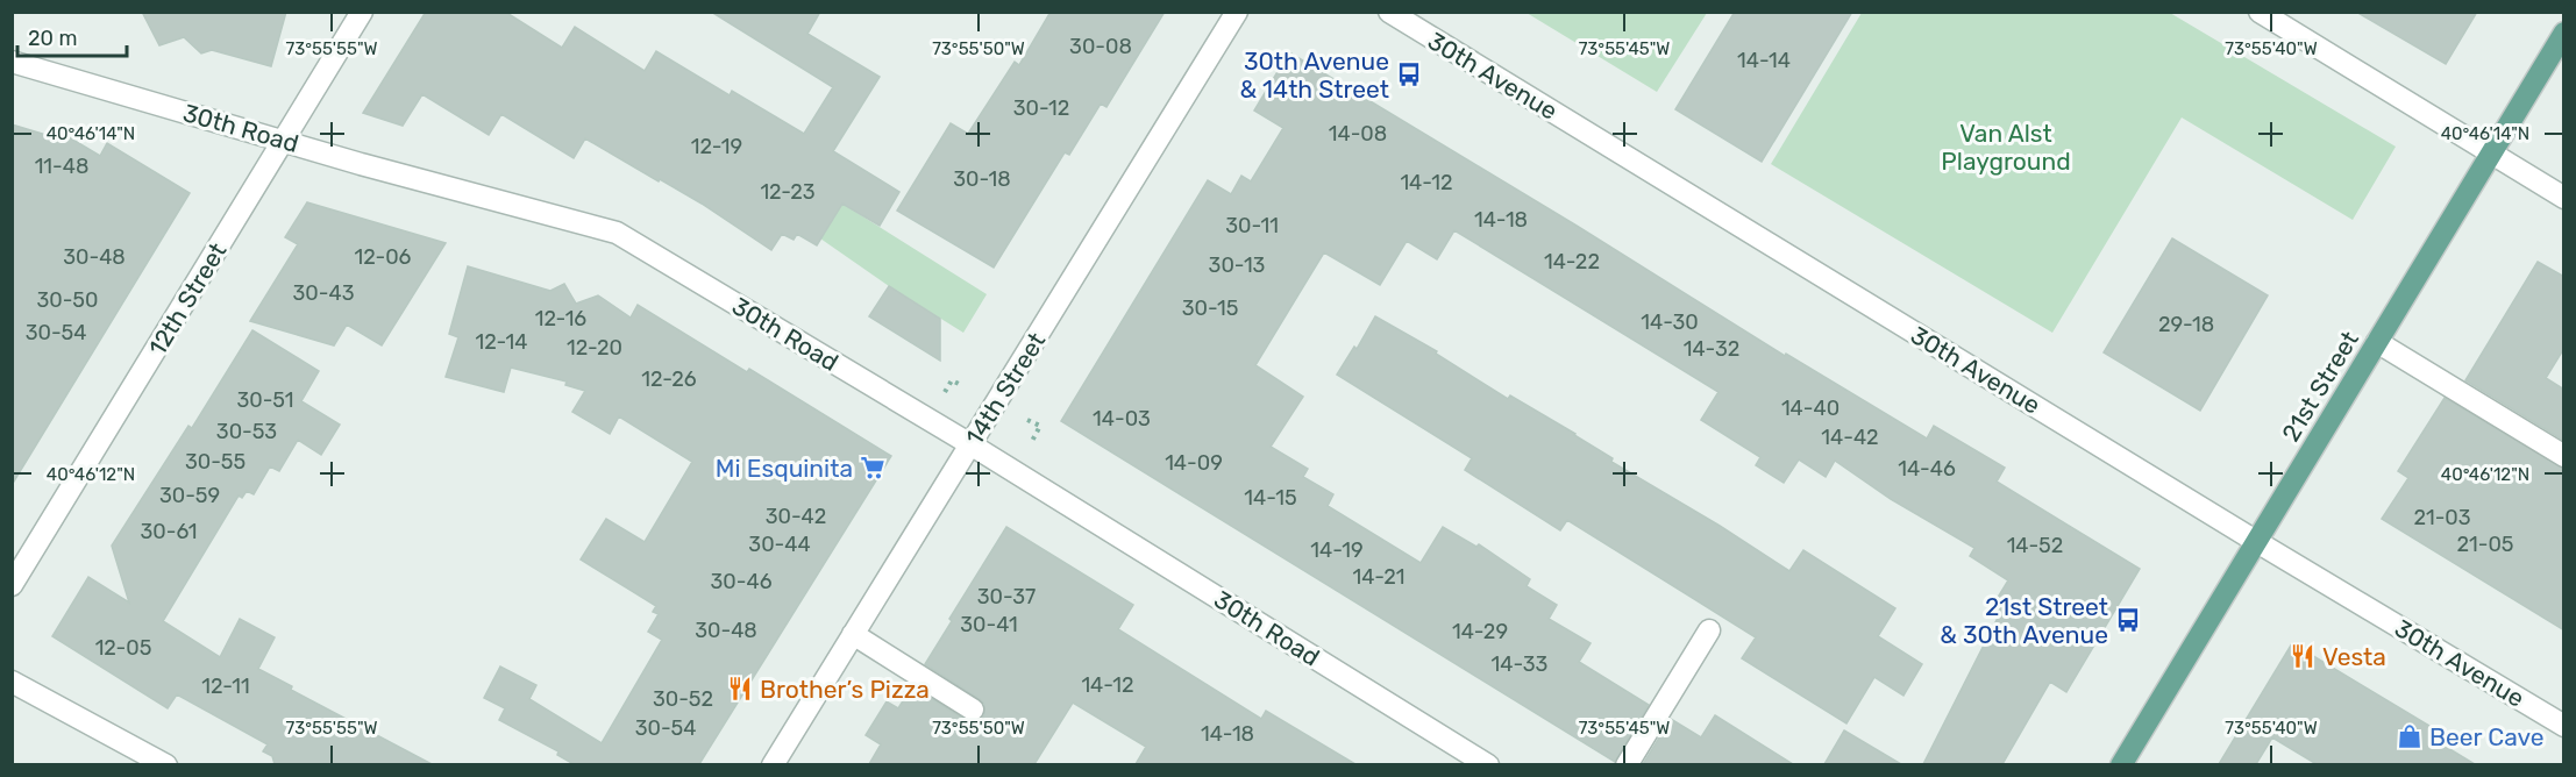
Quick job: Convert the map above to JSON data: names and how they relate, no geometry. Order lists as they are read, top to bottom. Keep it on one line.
{"streets":{"main road":["21st Street"],"street":["30th Avenue","30th Road","12th Street","14th Street"]},"crossings":[["30th Avenue","21st Street"],["30th Road","12th Street"],["30th Road","14th Street"]],"parks":["Van Alst Playground"],"places":{"bus stop":["30th Avenue & 14th Street","21st Street & 30th Avenue"],"supermarket":["Mi Esquinita"],"restaurant":["Vesta","Brother’s Pizza"],"shop":["Beer Cave"]},"house_numbers":["30-08","14-14","30-12","14-08","12-19","11-48","30-18","14-12","12-23","14-18","30-11","30-48","12-06","14-22","30-13","30-43","30-50","30-15","12-16","14-30","29-18","30-54","12-14","12-20","14-32","12-26","30-51","14-40","14-03","30-53","14-42","30-55","14-09","14-46","30-59","14-15","30-42","21-03","30-61","30-44","21-05","14-52","14-19","14-21","30-46","30-37","30-41","30-48","14-29","12-05","14-33","14-12","12-11","30-52","30-54","14-18"],"scale_bar":"20 m","coordinates":["73°55'55\"W","73°55'50\"W","73°55'45\"W","73°55'40\"W","40°46'14\"N","40°46'12\"N"]}
